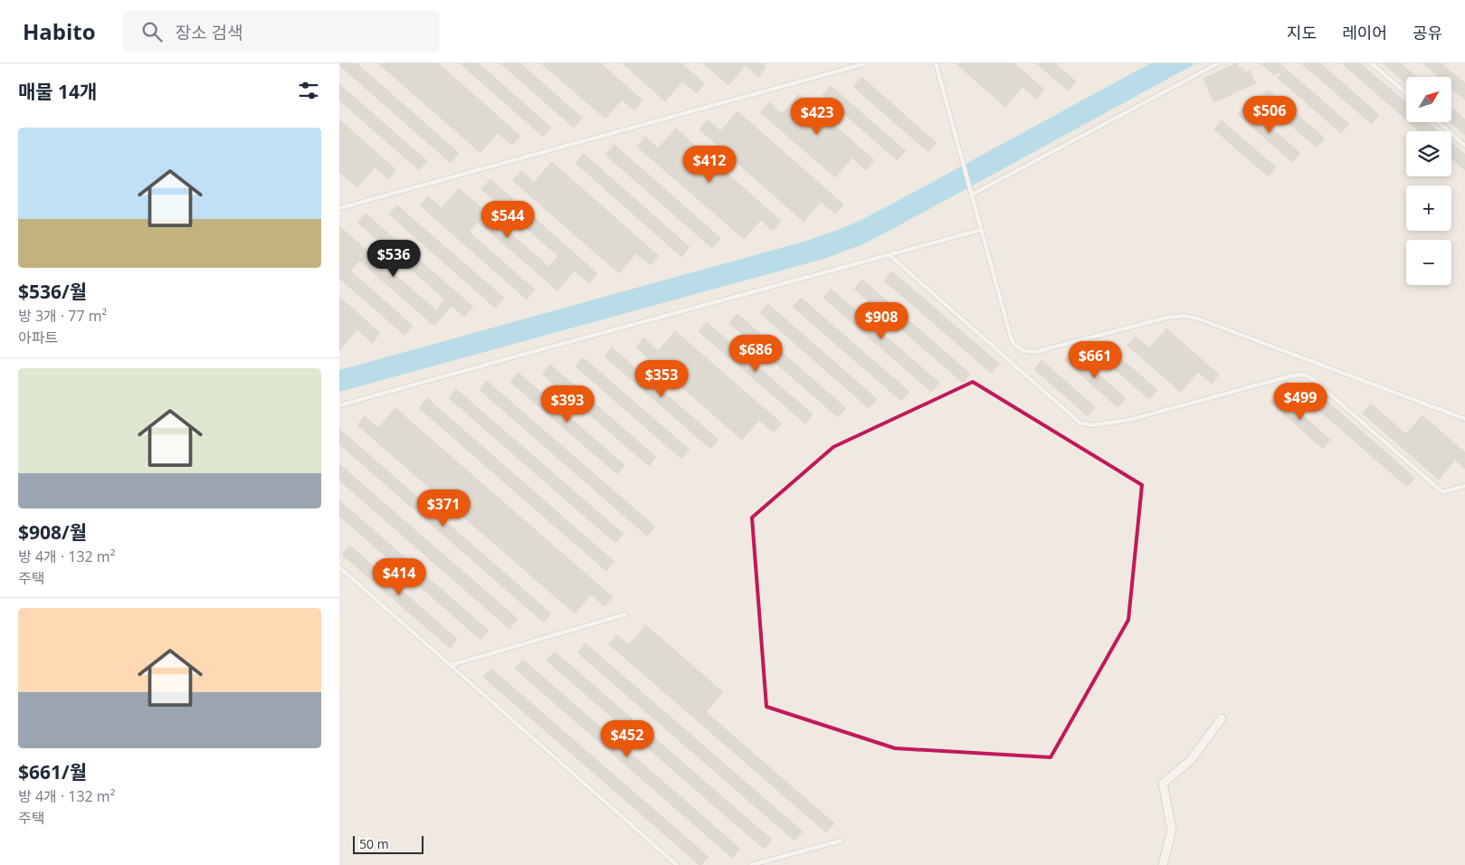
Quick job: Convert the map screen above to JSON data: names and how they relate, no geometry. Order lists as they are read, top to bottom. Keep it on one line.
{"scale_bar":"50 m","north":"top right","page":{"header":"Habito","search":"장소 검색","nav":["지도","레이어","공유"],"heading":"매물 14개","map_buttons":["+","−"],"price":["$506","$423","$412","$544","$536","$908","$686","$661","$353","$499","$393","$371","$414","$452"],"list":[{"name":"$536/월","note":"방 3개 · 77 m² · 아파트"},{"name":"$908/월","note":"방 4개 · 132 m² · 주택"},{"name":"$661/월","note":"방 4개 · 132 m² · 주택"}],"scale":"50 m"}}
